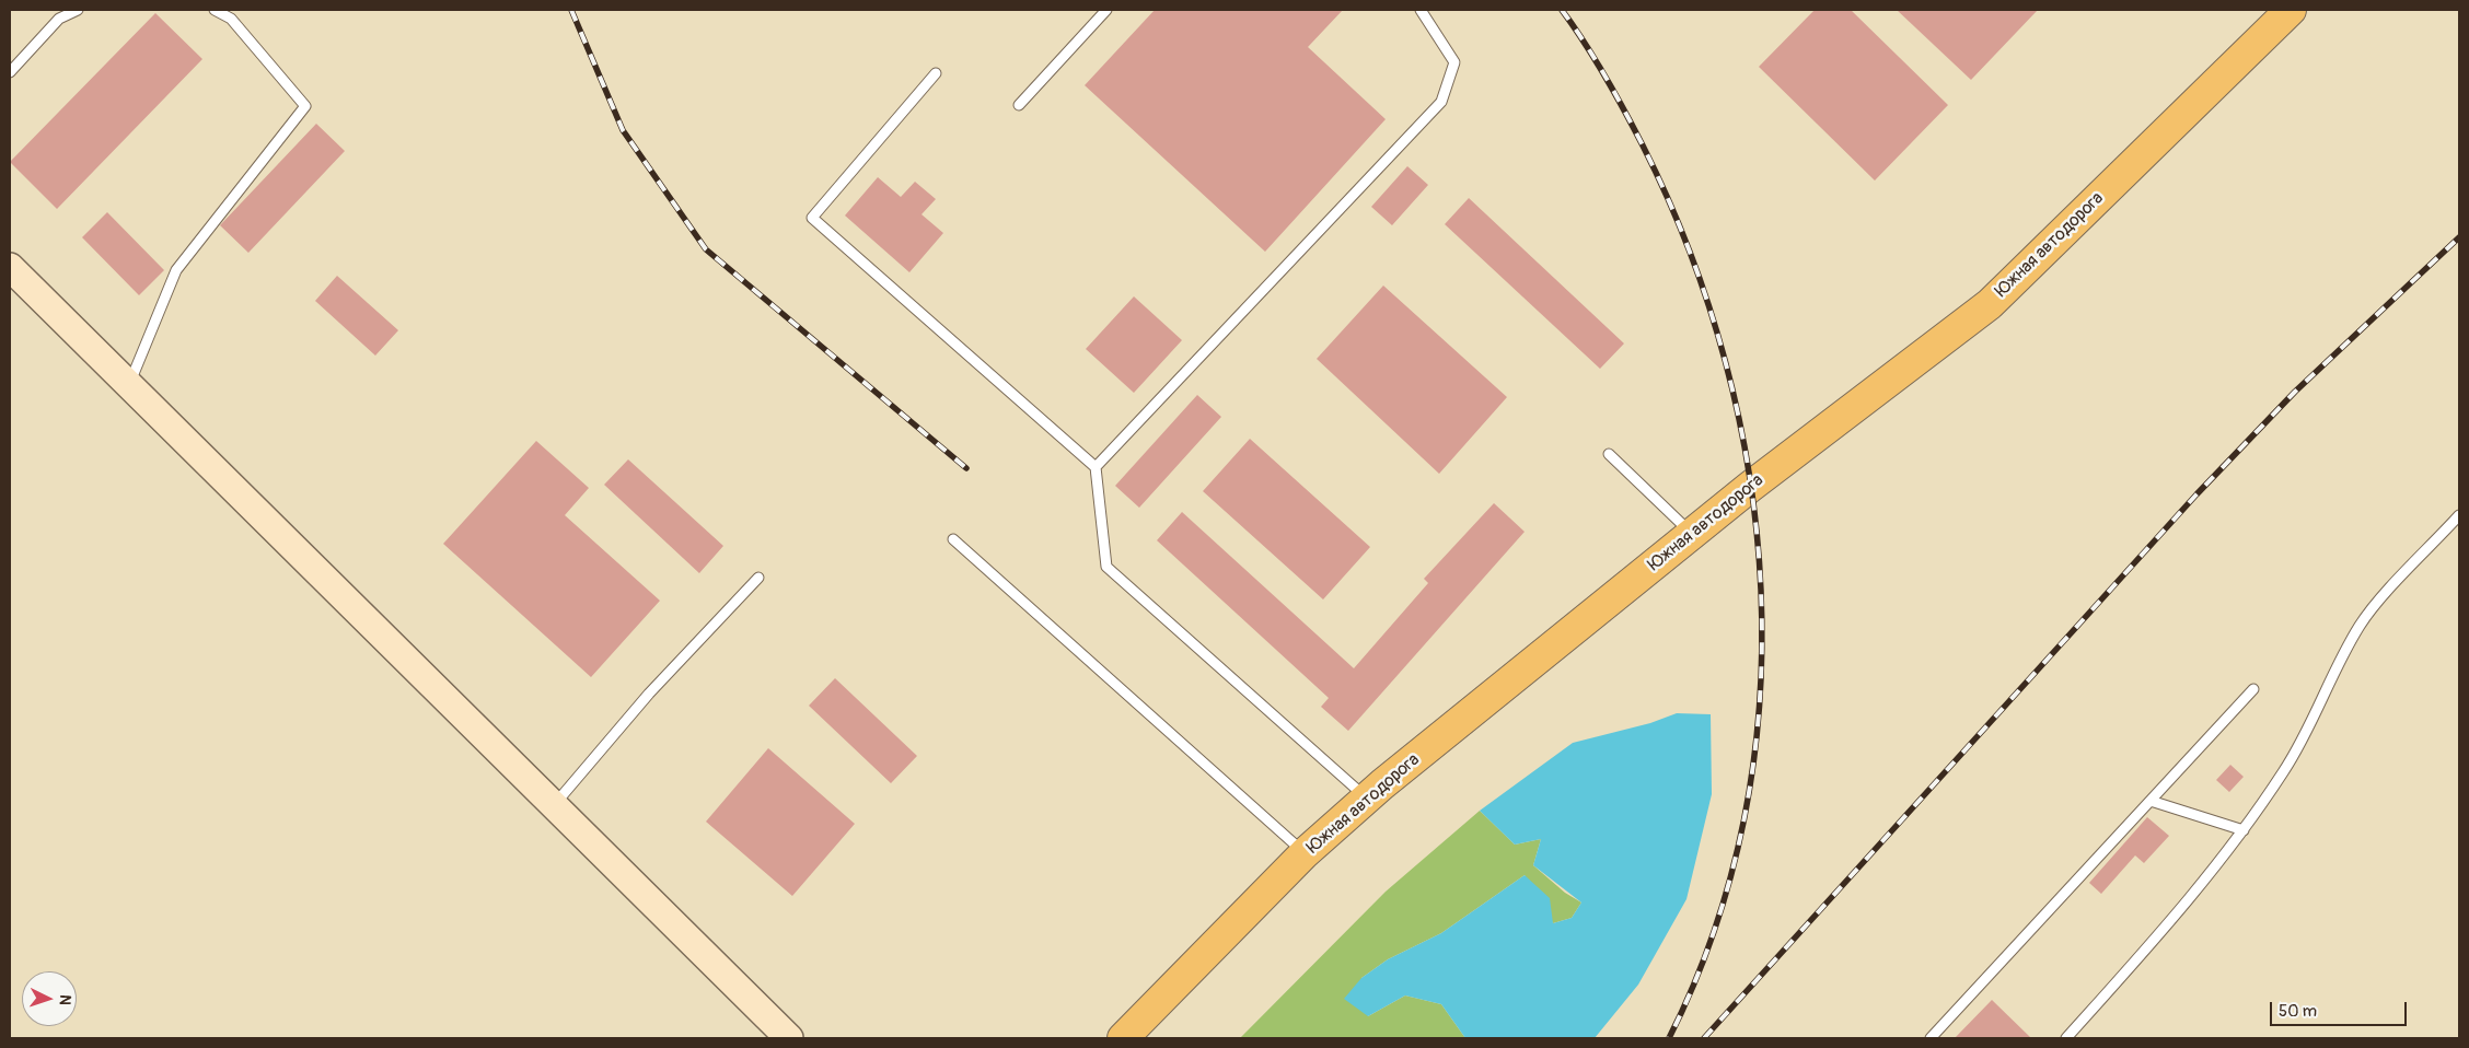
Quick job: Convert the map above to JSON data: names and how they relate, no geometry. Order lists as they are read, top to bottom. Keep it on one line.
{"streets":{"main road":["Южная автодорога"]},"scale_bar":"50 m","north":"right"}
